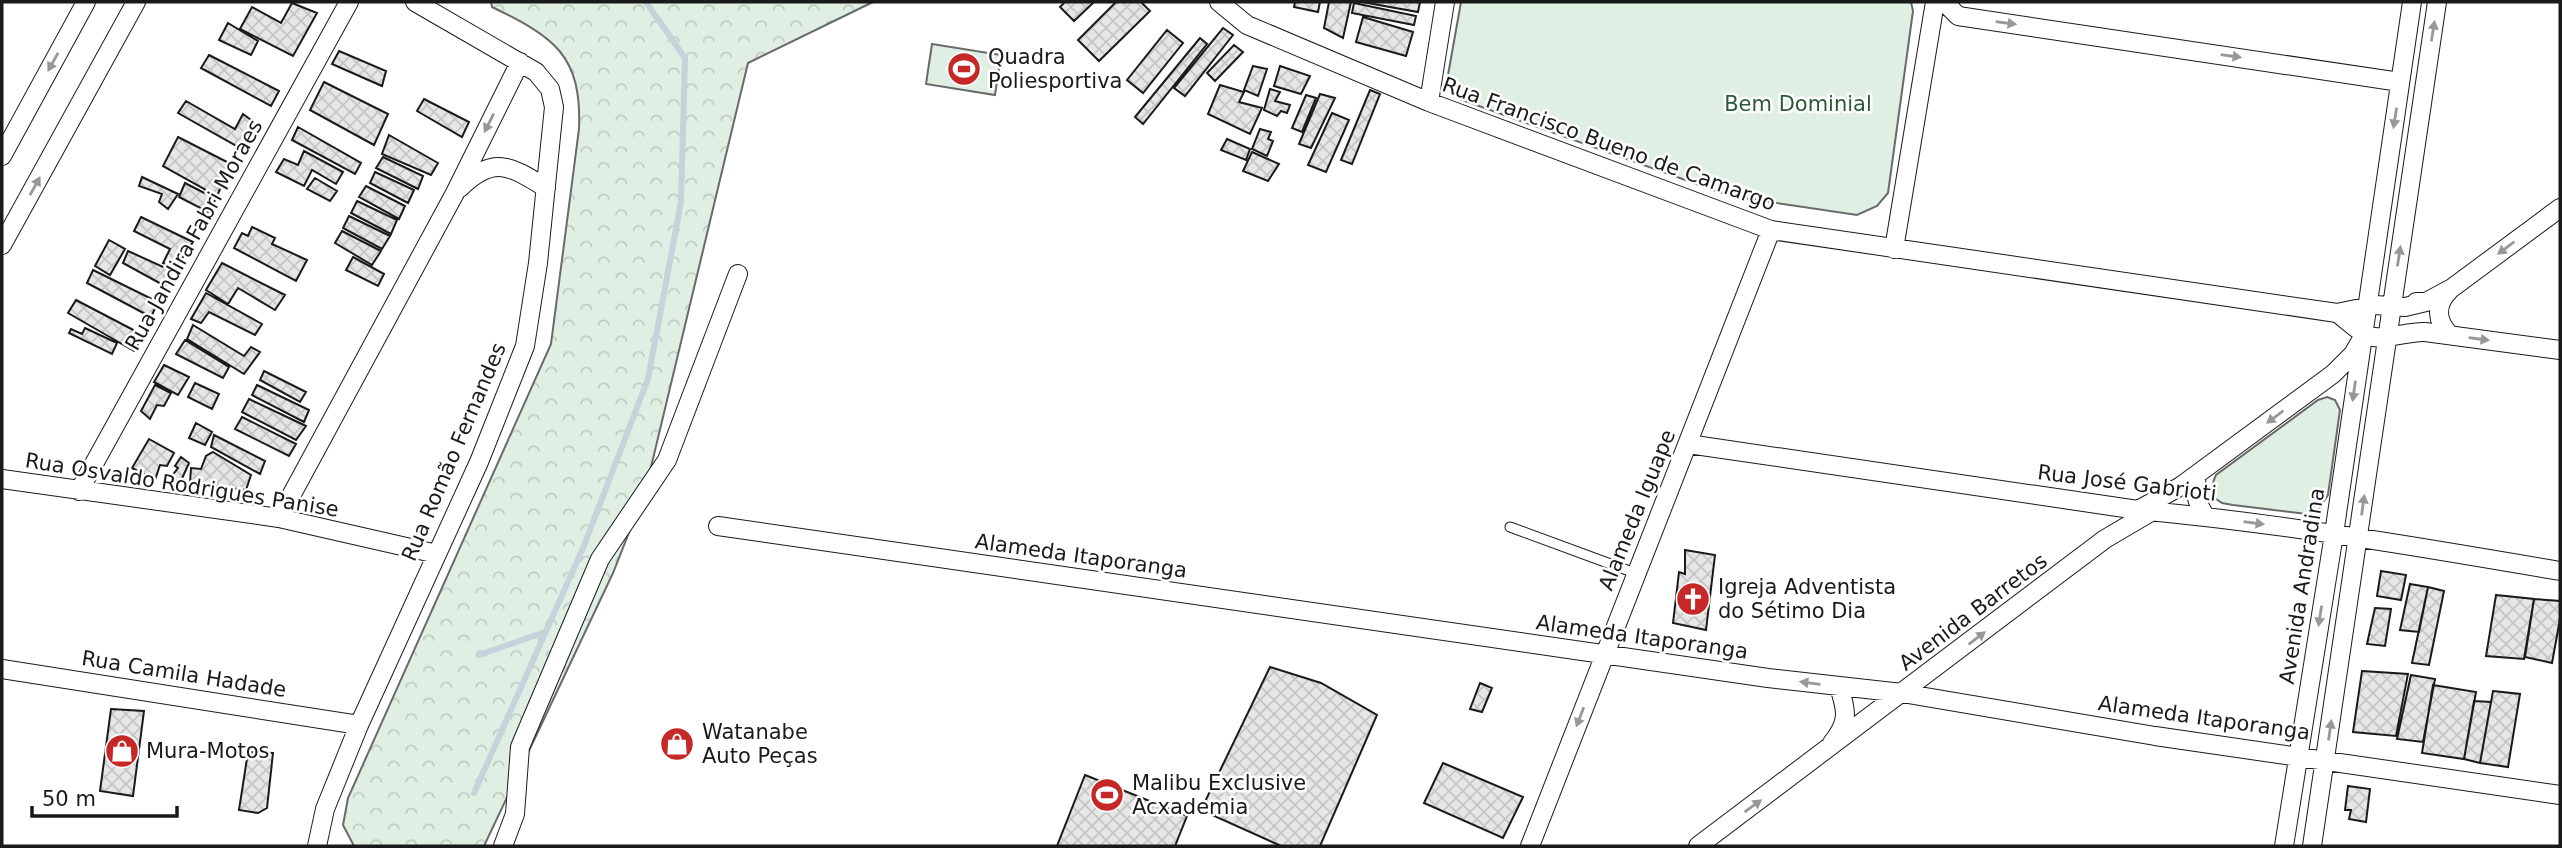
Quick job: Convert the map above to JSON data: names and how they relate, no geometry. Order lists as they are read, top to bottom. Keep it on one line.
{"streets":{"street":["Rua Francisco Bueno de Camargo","Rua Jandira Fabri Moraes","Rua Romão Fernandes","Rua José Gabrioti","Rua Osvaldo Rodrigues Panise","Alameda Iguape","Alameda Itaporanga","Avenida Andradina","Avenida Barretos","Rua Camila Hadade"]},"crossings":[["Rua Francisco Bueno de Camargo","Alameda Iguape"],["Rua Francisco Bueno de Camargo","Avenida Andradina"],["Rua Francisco Bueno de Camargo","Avenida Barretos"],["Rua Jandira Fabri Moraes","Rua Osvaldo Rodrigues Panise"],["Rua Romão Fernandes","Rua Osvaldo Rodrigues Panise"],["Rua Romão Fernandes","Rua Camila Hadade"],["Rua José Gabrioti","Alameda Iguape"],["Rua José Gabrioti","Avenida Andradina"],["Rua José Gabrioti","Avenida Barretos"],["Alameda Iguape","Alameda Itaporanga"],["Alameda Itaporanga","Avenida Andradina"],["Alameda Itaporanga","Avenida Barretos"],["Avenida Andradina","Avenida Barretos"]],"parks":["Bem Dominial"],"places":{"sports":["Quadra Poliesportiva","Malibu Exclusive Acxademia"],"church":["Igreja Adventista do Sétimo Dia"],"shop":["Watanabe Auto Peças","Mura-Motos"]},"scale_bar":"50 m"}
